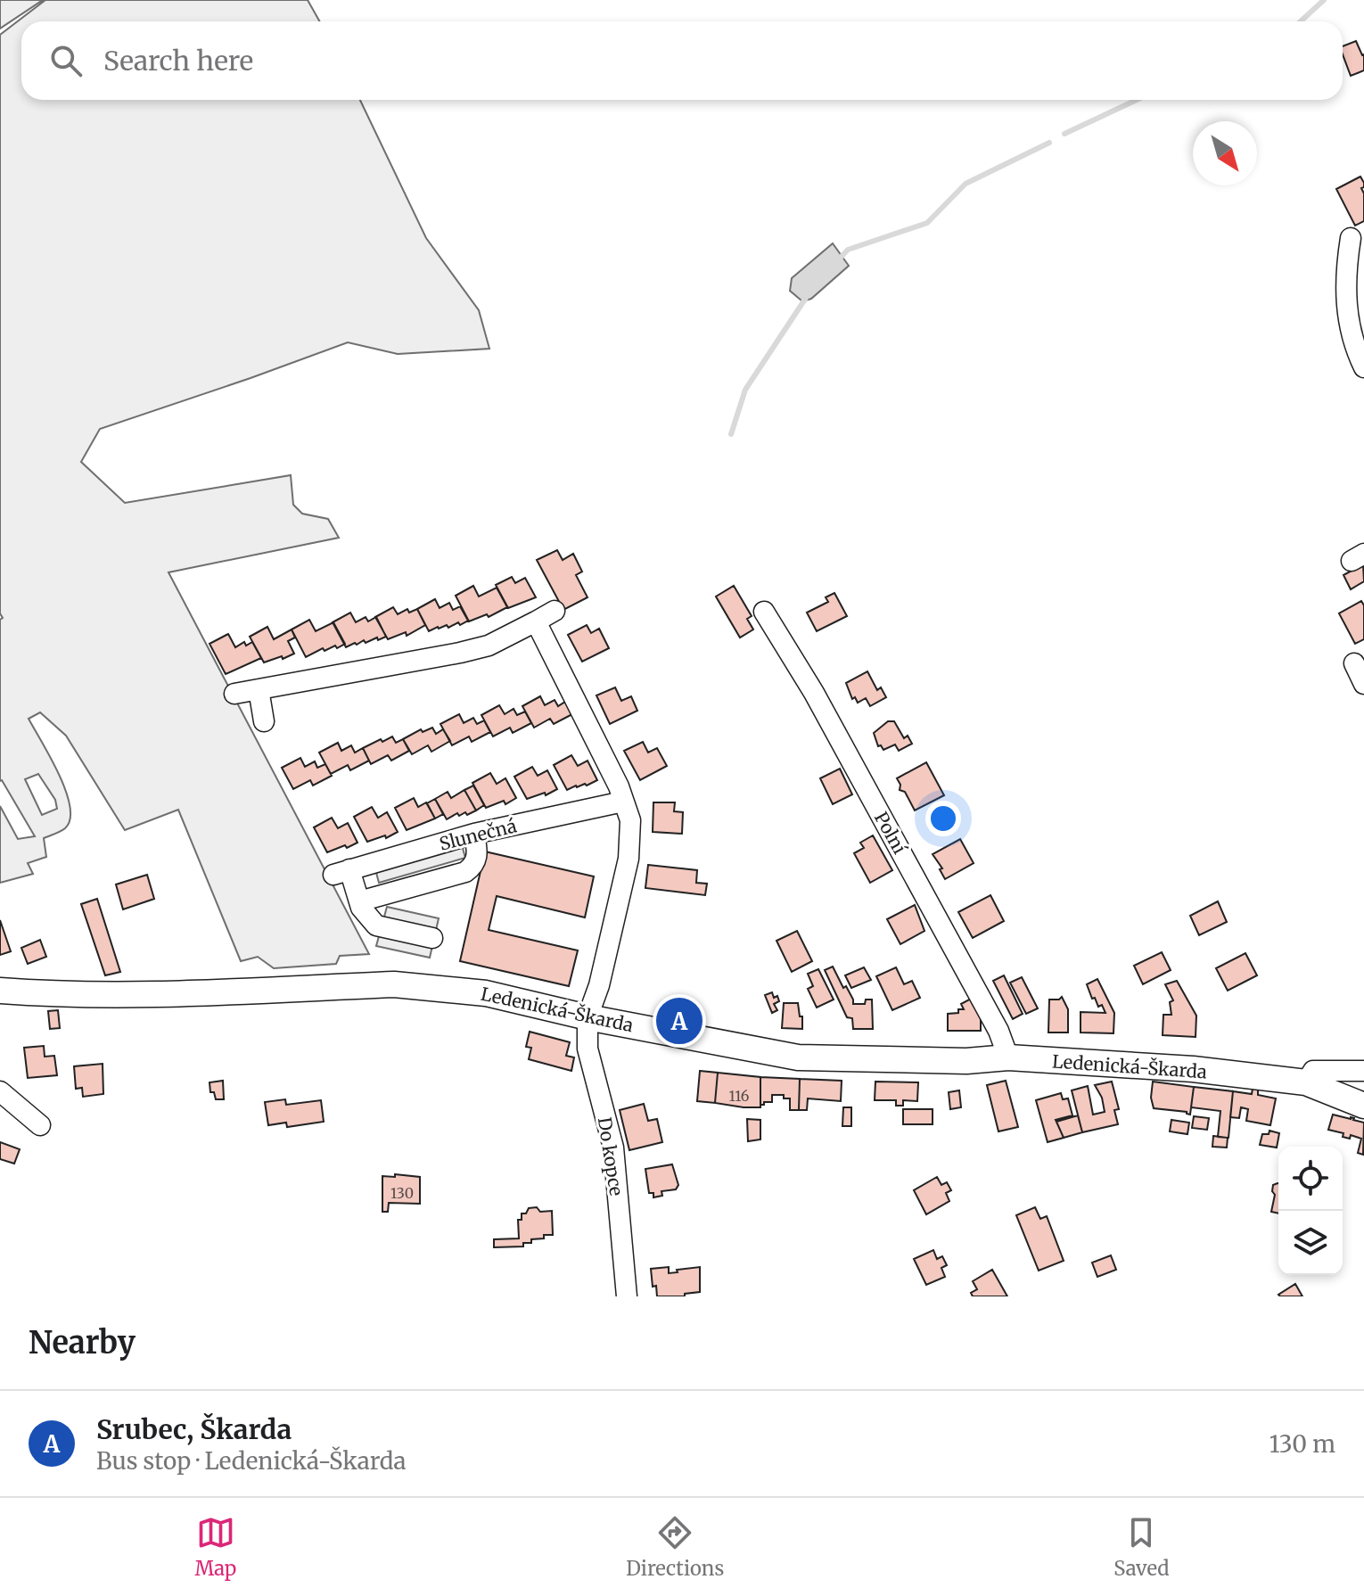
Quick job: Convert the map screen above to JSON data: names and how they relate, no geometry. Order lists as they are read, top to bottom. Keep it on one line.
{"streets":{"main road":["Ledenická-Škarda"],"street":["Polní","Slunečná","Do kopce"]},"crossings":[["Polní","Ledenická-Škarda"],["Ledenická-Škarda","Do kopce"]],"house_numbers":["116","130"],"north":"bottom right","page":{"search":"Search here","pins":"A","heading":"Nearby","list":[{"mark":"A","name":"Srubec, Škarda","note":"Bus stop · Ledenická-Škarda","value":"130 m"}],"nav":["Map","Directions","Saved"]}}
